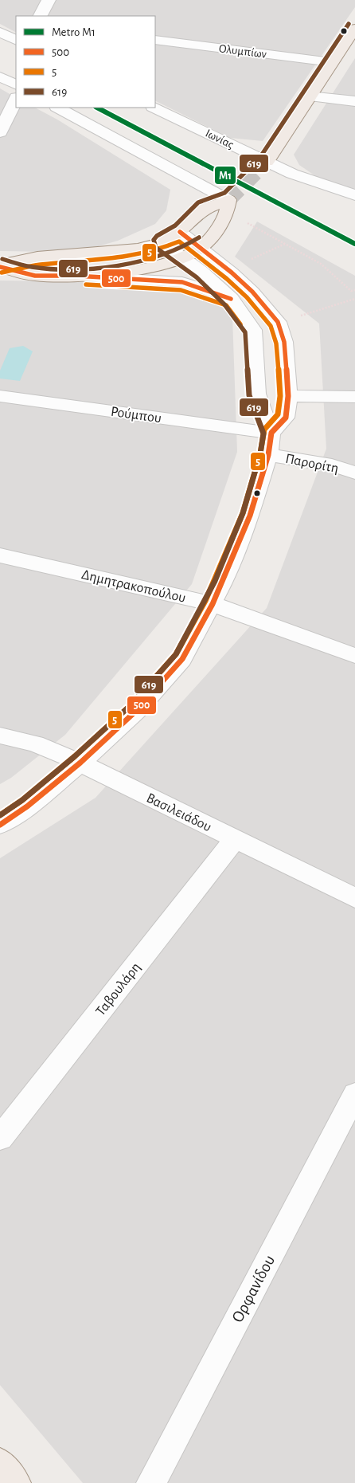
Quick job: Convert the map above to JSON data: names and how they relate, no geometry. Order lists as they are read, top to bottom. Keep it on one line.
{"streets":{"street":["Ολυμπίων","Ιωνίας","Ρούμπου","Παρορίτη","Δημητρακοπούλου","Βασιλειάδου","Ταβουλάρη","Ορφανίδου"]},"crossings":[["Βασιλειάδου","Ταβουλάρη"]],"lines":["transit line 619","metro line Μ1","transit line 500","transit line 5"],"legend":["Metro Μ1","500","5","619"]}
